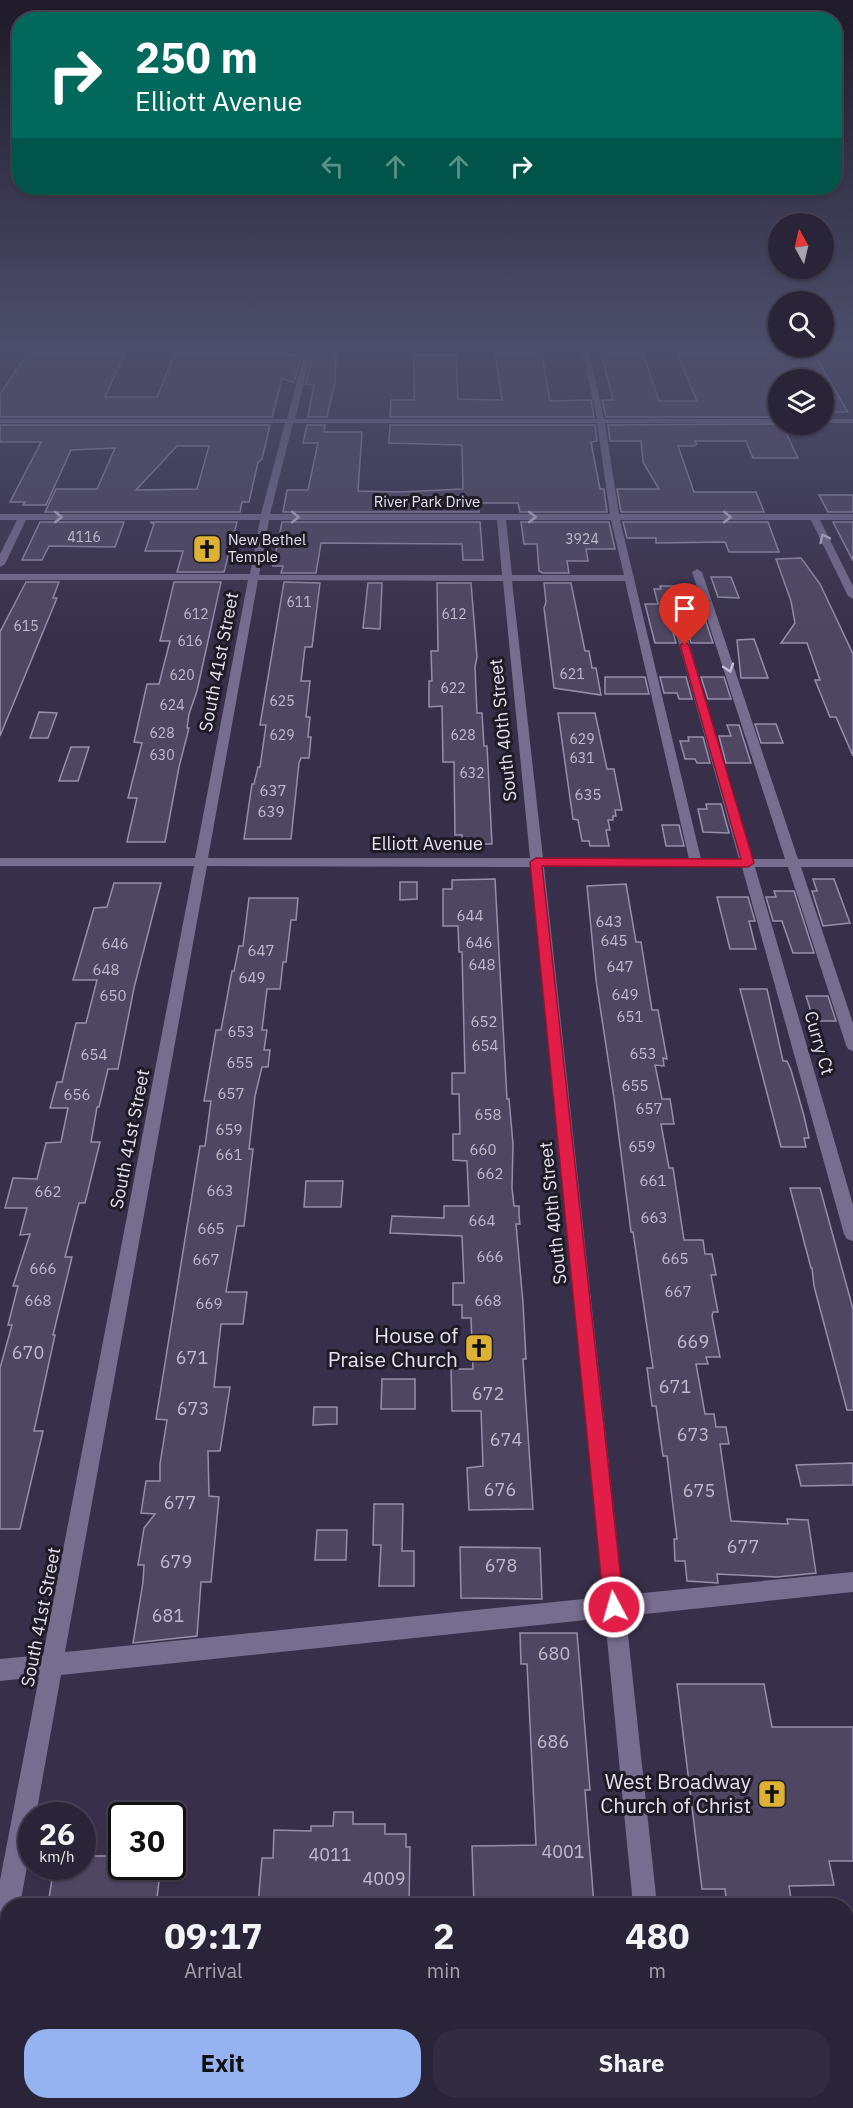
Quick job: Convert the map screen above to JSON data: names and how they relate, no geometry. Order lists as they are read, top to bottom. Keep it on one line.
{"streets":{"street":["River Park Drive","South 41st Street","South 40th Street","Elliott Avenue","Curry Ct"]},"crossings":[["River Park Drive","South 41st Street"],["River Park Drive","South 40th Street"],["South 41st Street","Elliott Avenue"],["South 40th Street","Elliott Avenue"],["Elliott Avenue","Curry Ct"]],"places":{"church":["New Bethel Temple","House of Praise Church","West Broadway Church of Christ"]},"house_numbers":["4116","3924","611","612","612","615","616","621","620","622","625","624","628","629","628","629","630","631","632","637","635","639","644","643","645","646","646","647","648","647","648","649","649","650","651","652","653","654","653","654","655","655","657","656","657","658","659","659","660","661","662","661","663","662","663","664","665","666","665","667","666","667","668","668","669","669","670","671","671","672","673","673","674","676","675","677","677","679","678","681","680","686","4001","4011","4009"],"north":"top","page":{"turn":["250 m","Elliott Avenue"],"speed":"26 km/h","limit":"30","eta":["09:17","Arrival","2","min","480","m"],"buttons":["Exit","Share"]}}
